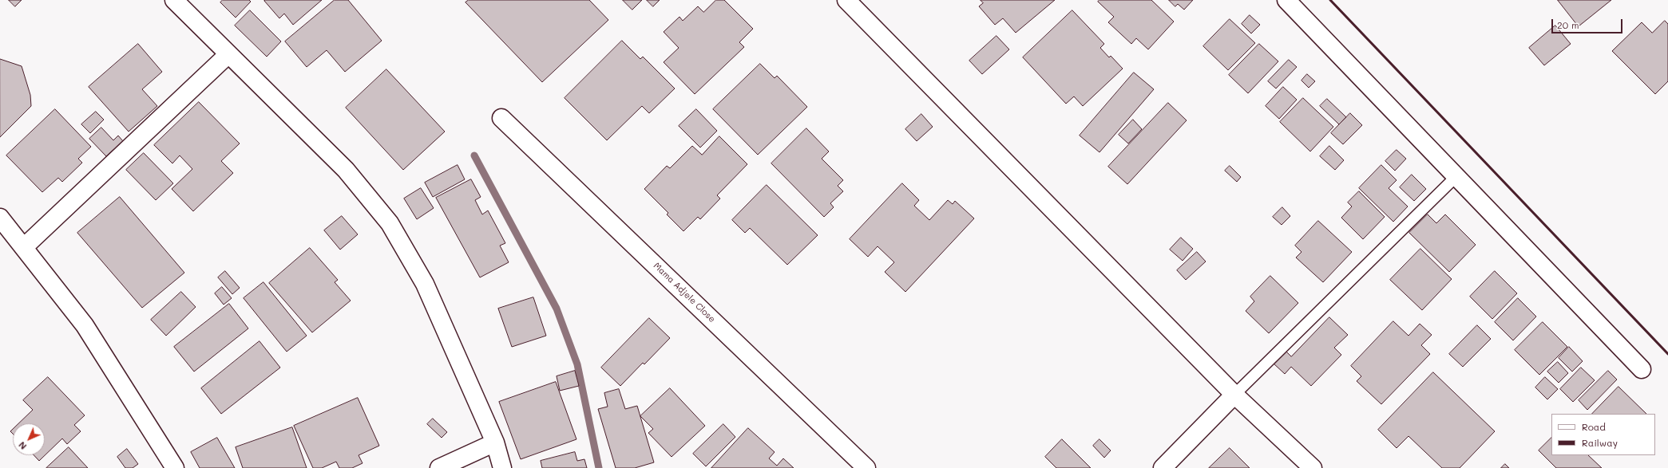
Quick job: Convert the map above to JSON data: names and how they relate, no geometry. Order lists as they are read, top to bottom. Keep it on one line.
{"streets":{"street":["Mama Adjele Close"]},"legend":["Road","Railway"],"scale_bar":"20 m","north":"bottom left"}
